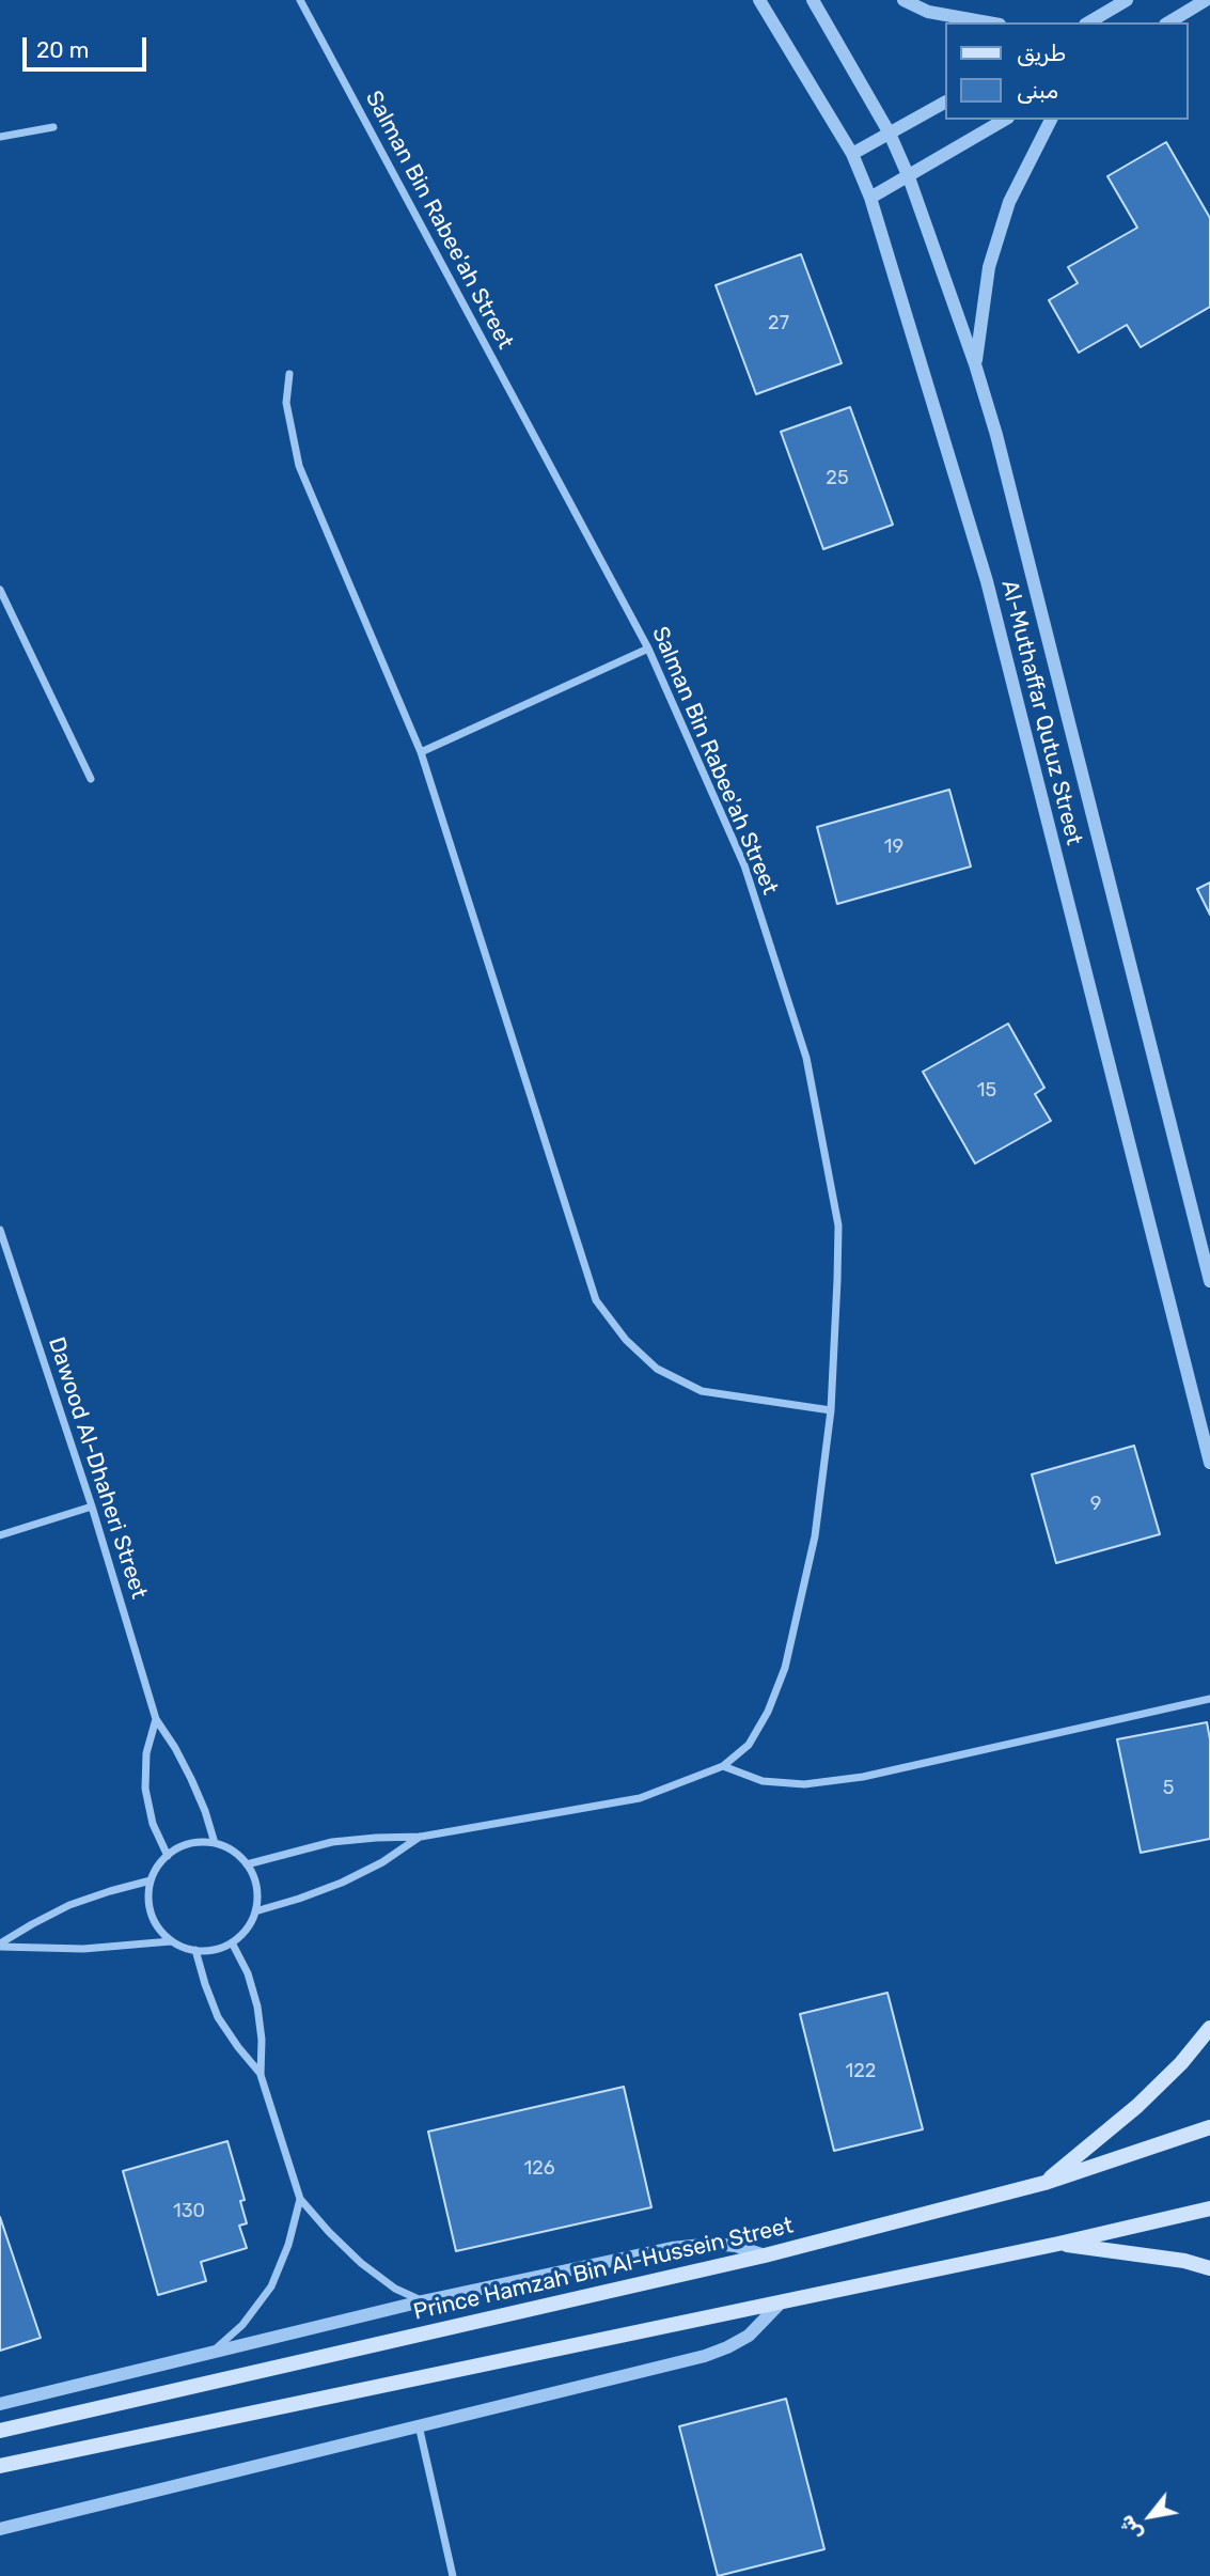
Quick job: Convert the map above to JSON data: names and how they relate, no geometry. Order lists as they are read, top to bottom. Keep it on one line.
{"streets":{"main road":["Prince Hamzah Bin Al-Hussein Street"],"street":["Salman Bin Rabee'ah Street","Al-Muthaffar Qutuz Street","Dawood Al-Dhaheri Street"]},"crossings":[["Salman Bin Rabee'ah Street","Dawood Al-Dhaheri Street"]],"house_numbers":["27","25","19","15","9","5","122","126","130"],"legend":["طريق","مبنى"],"scale_bar":"20 m","north":"bottom left"}
